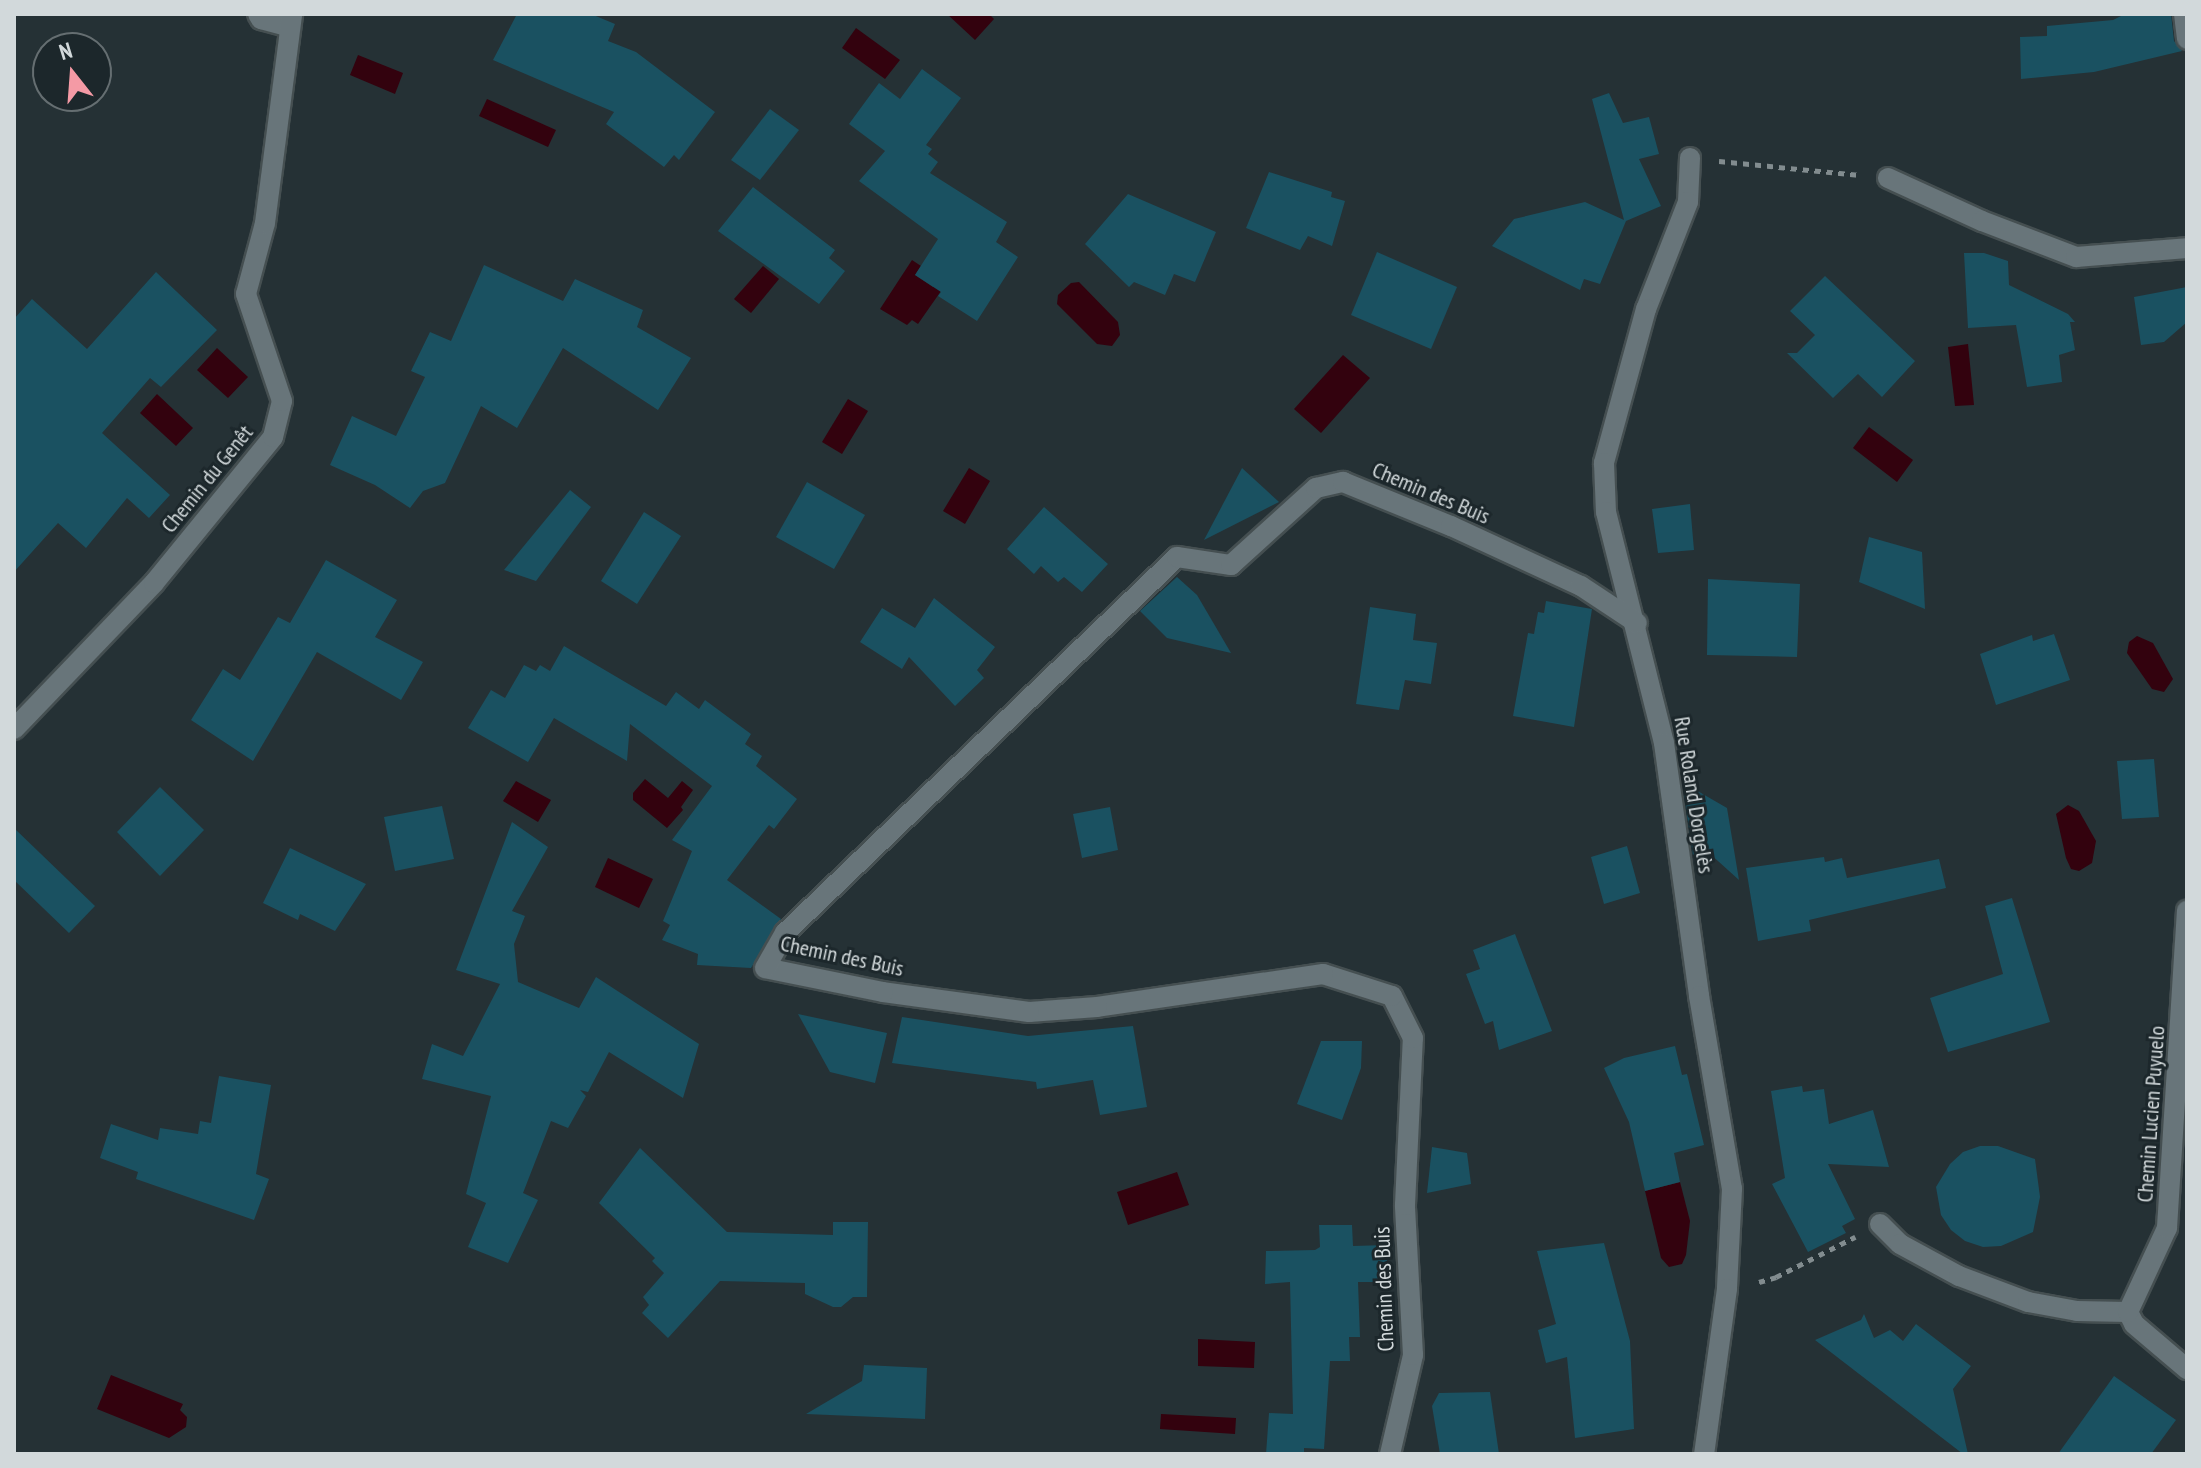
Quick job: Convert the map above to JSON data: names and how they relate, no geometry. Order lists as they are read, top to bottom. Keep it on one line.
{"streets":{"street":["Chemin du Genêt","Chemin des Buis","Rue Roland Dorgelès","Chemin Lucien Puyuelo"]},"crossings":[["Chemin des Buis","Rue Roland Dorgelès"]],"north":"top"}
